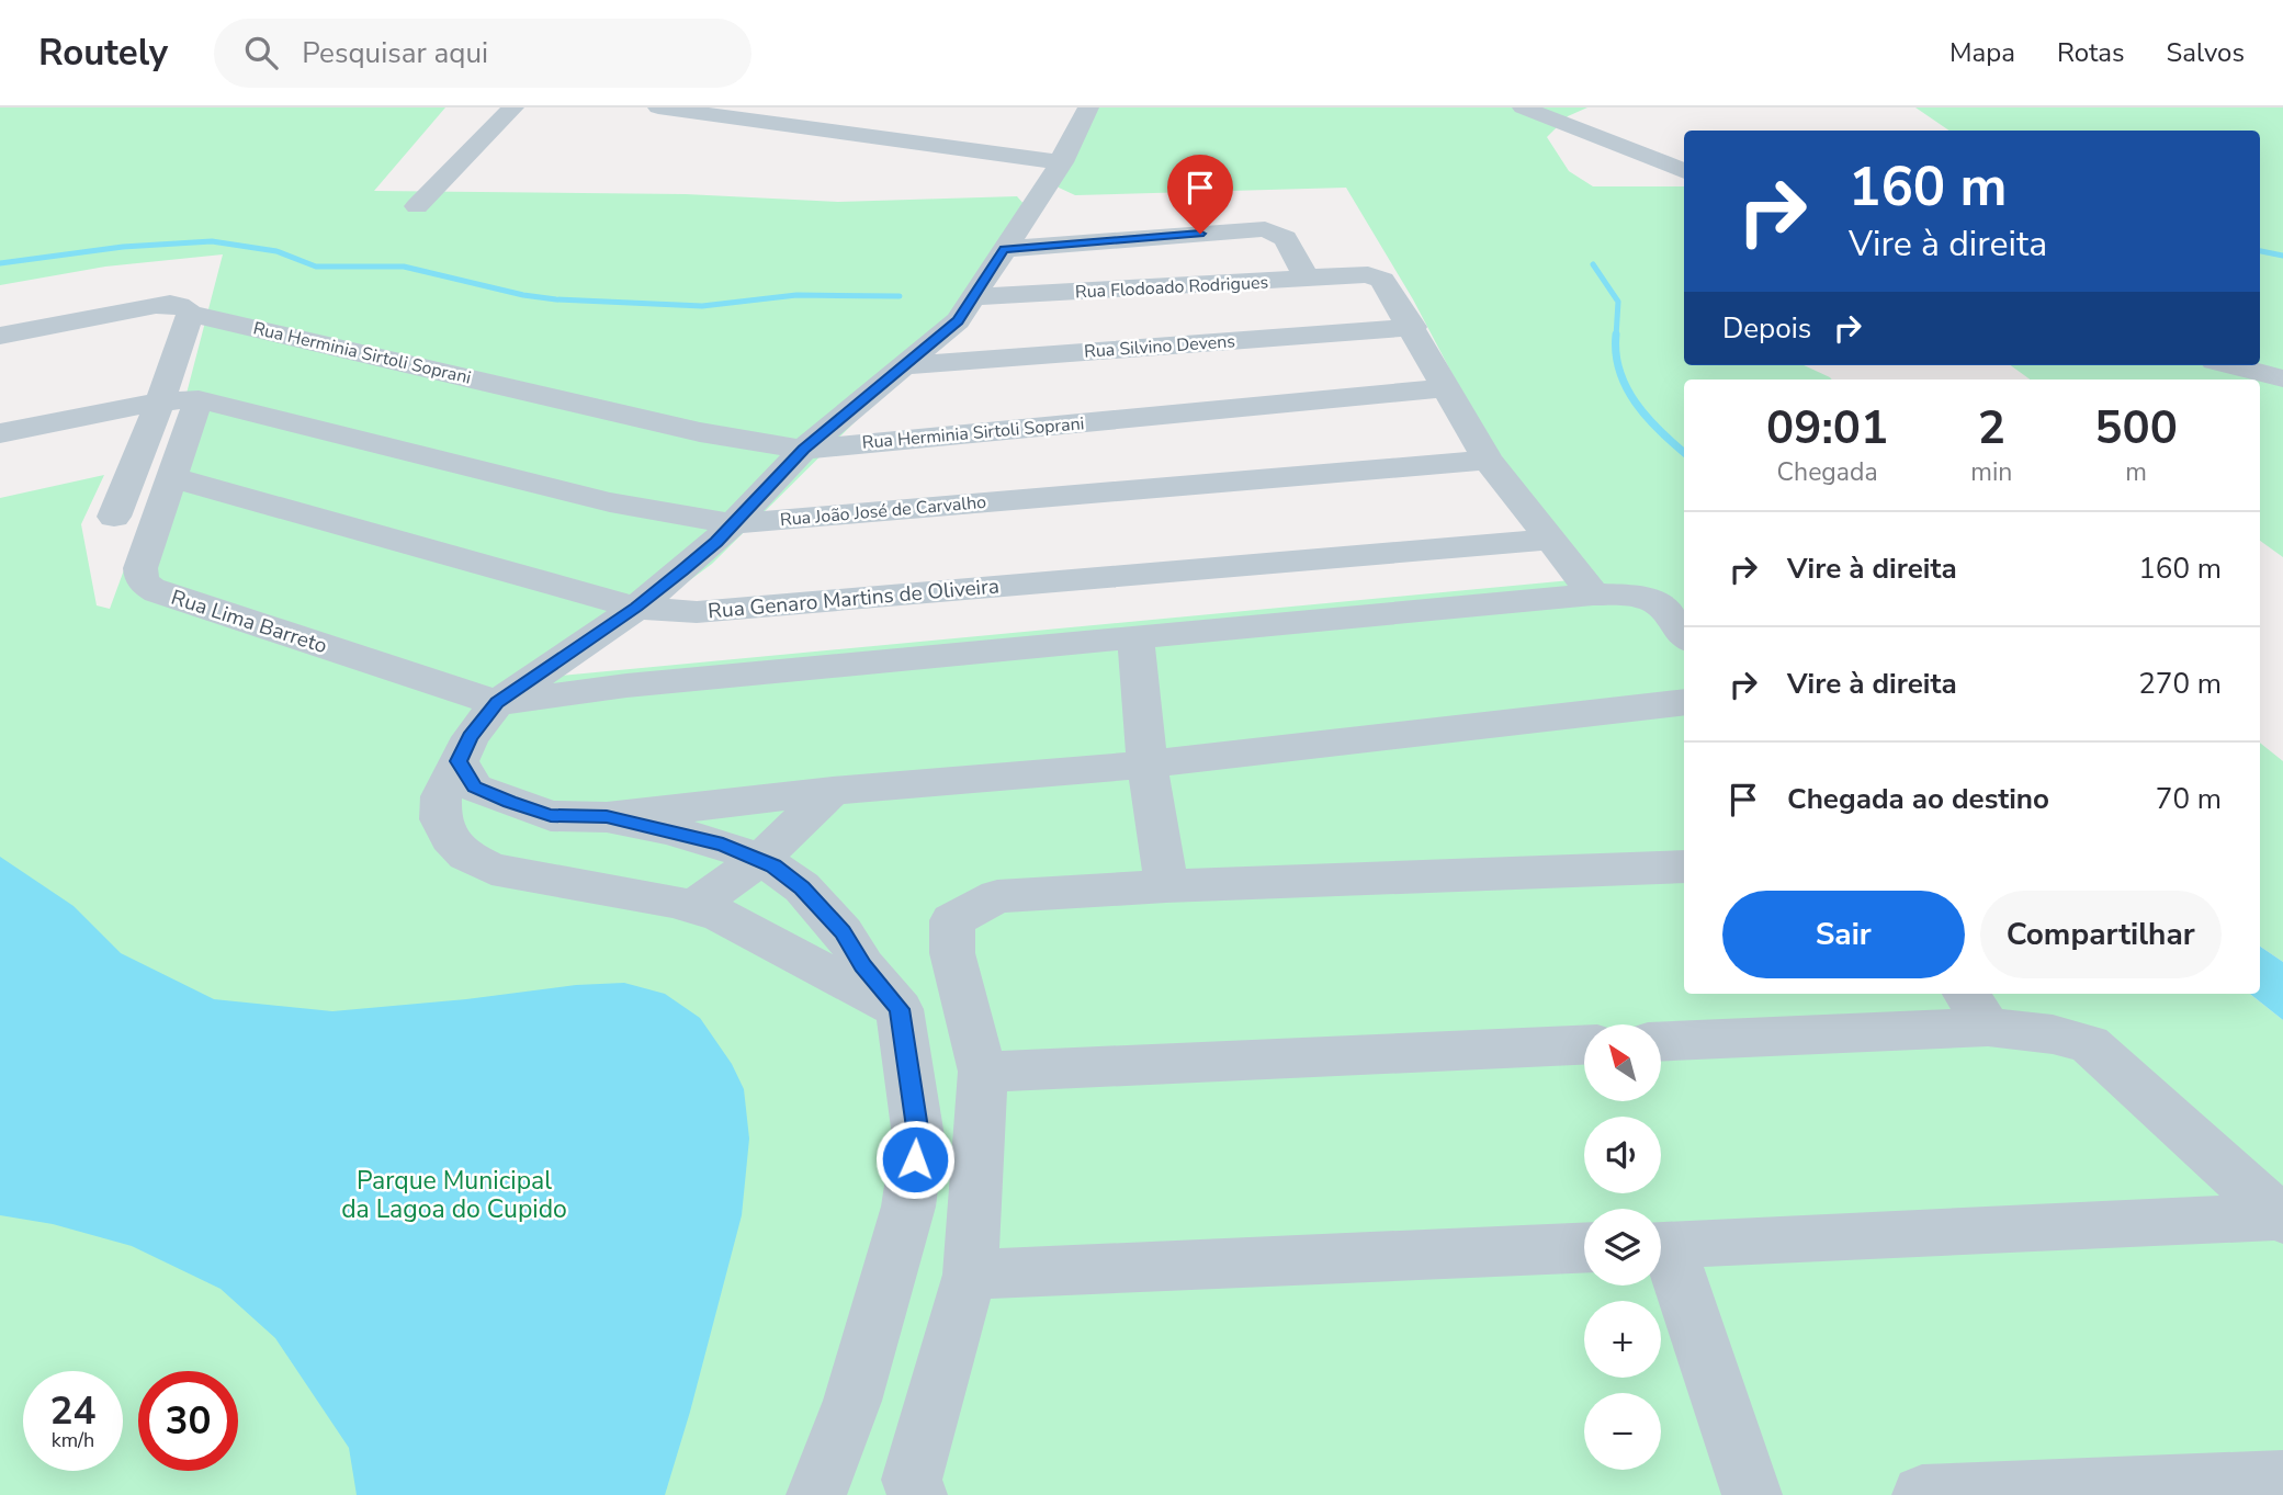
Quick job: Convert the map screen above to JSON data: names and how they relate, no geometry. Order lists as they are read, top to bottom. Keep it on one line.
{"streets":{"street":["Rua Flodoado Rodrigues","Rua Silvino Devens","Rua Herminia Sirtoli Soprani","Rua João José de Carvalho","Rua Genaro Martins de Oliveira","Rua Lima Barreto"]},"crossings":[["Rua Flodoado Rodrigues","Rua Silvino Devens"],["Rua João José de Carvalho","Rua Lima Barreto"],["Rua Genaro Martins de Oliveira","Rua Lima Barreto"]],"parks":["Parque Municipal da Lagoa do Cupido"],"north":"top left","page":{"header":"Routely","search":"Pesquisar aqui","nav":["Mapa","Rotas","Salvos"],"turn":["160 m","Vire à direita"],"then":"Depois","eta":["09:01","Chegada","2","min","500","m"],"list":[{"name":"Vire à direita","value":"160 m"},{"name":"Vire à direita","value":"270 m"},{"name":"Chegada ao destino","value":"70 m"}],"buttons":["Sair","Compartilhar"],"map_buttons":["+","−"],"speed":"24 km/h","limit":"30"}}
